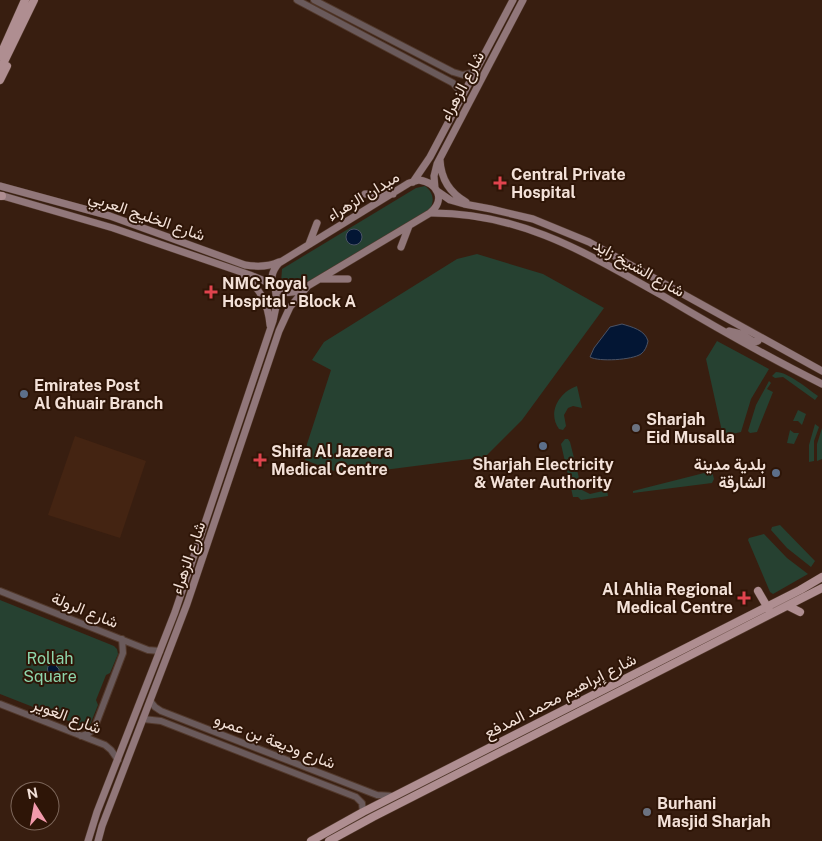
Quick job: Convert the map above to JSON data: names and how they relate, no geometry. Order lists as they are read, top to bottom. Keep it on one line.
{"streets":{"main road":["شارع الزهراء","ميدان الزهراء","شارع الخليج العربي","شارع الشيخ زايد","شارع إبراهيم محمد المدفع"],"street":["شارع الرولة","شارع الغوير","شارع وديعة بن عمرو"]},"crossings":[["شارع الزهراء","ميدان الزهراء"],["شارع الزهراء","شارع الخليج العربي"],["شارع الزهراء","شارع الشيخ زايد"],["شارع الزهراء","شارع الرولة"],["شارع الزهراء","شارع الغوير"],["شارع الزهراء","شارع وديعة بن عمرو"],["ميدان الزهراء","شارع الخليج العربي"],["ميدان الزهراء","شارع الشيخ زايد"],["شارع إبراهيم محمد المدفع","شارع وديعة بن عمرو"]],"parks":["Rollah Square"],"places":{"health":["Central Private Hospital","NMC Royal Hospital - Block A","Shifa Al Jazeera Medical Centre","Al Ahlia Regional Medical Centre"],"other":["Emirates Post Al Ghuair Branch","Sharjah Eid Musalla","Sharjah Electricity & Water Authority","بلدية مدينة الشارقة","Burhani Masjid Sharjah"]},"north":"top"}
